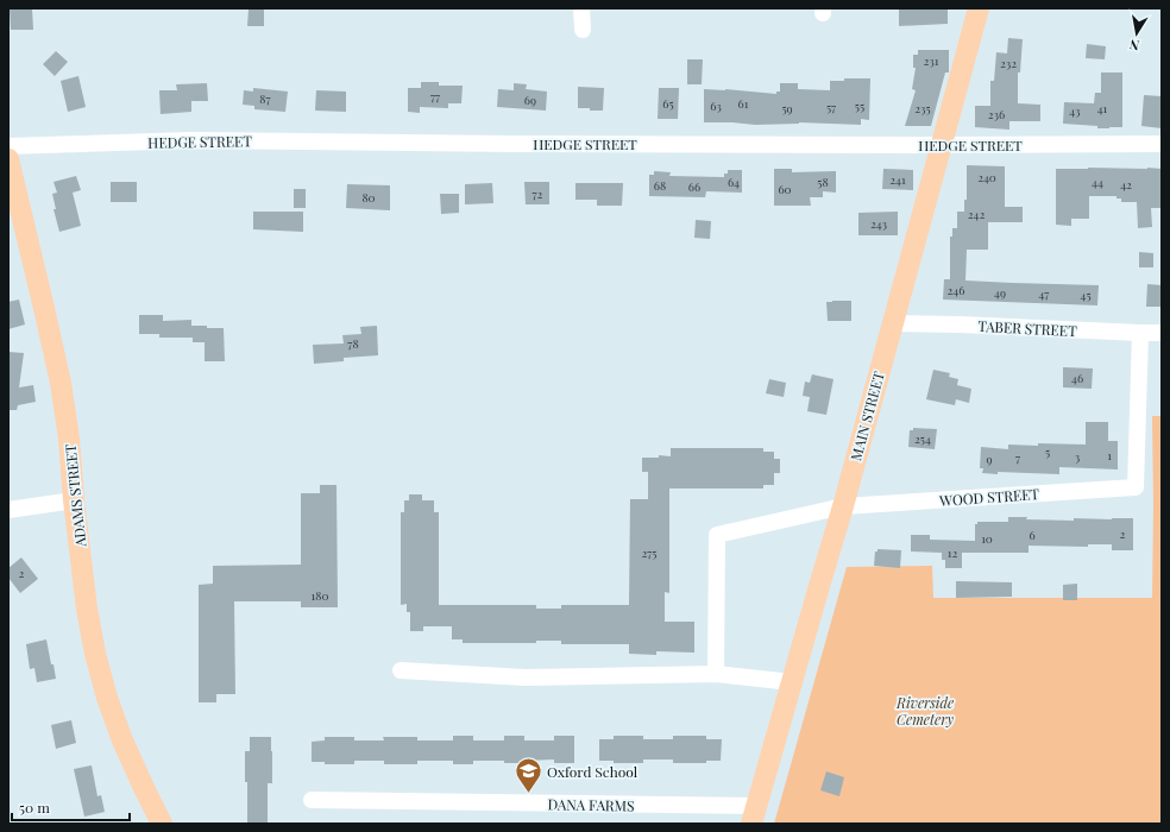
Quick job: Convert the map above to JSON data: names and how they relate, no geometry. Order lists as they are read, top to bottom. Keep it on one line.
{"streets":{"main road":["MAIN STREET","ADAMS STREET"],"street":["HEDGE STREET","TABER STREET","WOOD STREET","DANA FARMS"]},"crossings":[["HEDGE STREET","MAIN STREET"],["TABER STREET","MAIN STREET"],["TABER STREET","WOOD STREET"],["MAIN STREET","WOOD STREET"],["MAIN STREET","DANA FARMS"]],"parks":["Riverside Cemetery"],"places":{"school or university":["Oxford School"]},"house_numbers":["231","232","77","87","69","65","61","63","55","57","59","235","41","43","236","240","241","64","58","44","42","68","66","60","72","80","242","243","246","49","47","45","78","46","254","5","1","3","7","9","2","6","10","275","12","2","180"],"scale_bar":"50 m","north":"bottom"}
